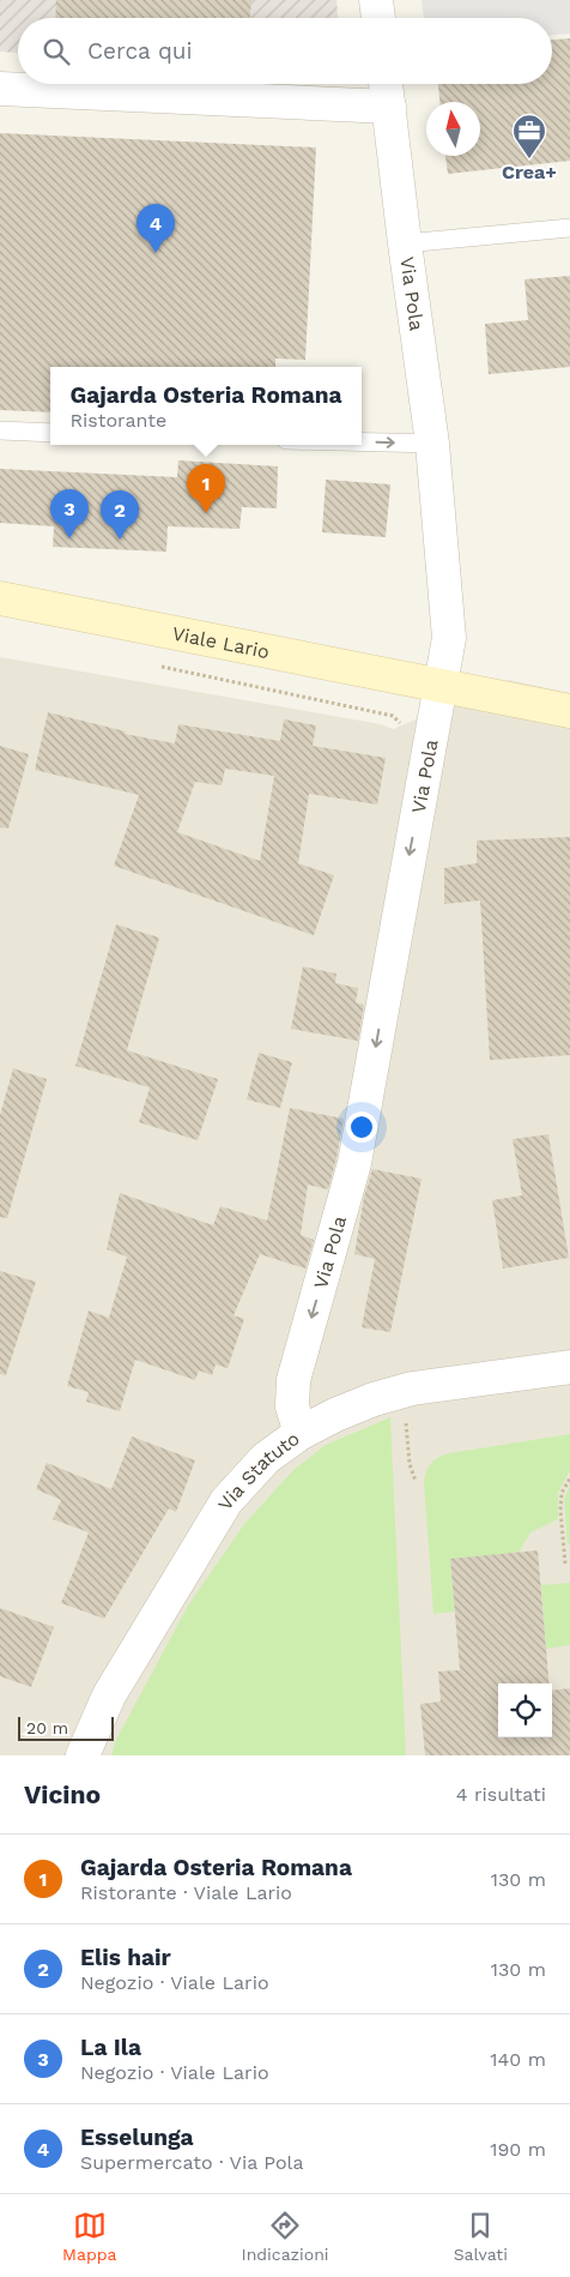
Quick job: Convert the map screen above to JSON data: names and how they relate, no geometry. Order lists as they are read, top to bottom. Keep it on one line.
{"streets":{"main road":["Viale Lario"],"street":["Via Pola","Via Statuto"]},"crossings":[["Via Pola","Viale Lario"],["Via Pola","Via Statuto"]],"one_way":["Via Pola"],"places":{"office":["Crea+"]},"scale_bar":"20 m","north":"top","page":{"search":"Cerca qui","pins":["4","1","3","2"],"popup":["Gajarda Osteria Romana","Ristorante"],"scale":"20 m","heading":["Vicino","4 risultati"],"list":[{"mark":"1","name":"Gajarda Osteria Romana","note":"Ristorante · Viale Lario","value":"130 m"},{"mark":"2","name":"Elis hair","note":"Negozio · Viale Lario","value":"130 m"},{"mark":"3","name":"La Ila","note":"Negozio · Viale Lario","value":"140 m"},{"mark":"4","name":"Esselunga","note":"Supermercato · Via Pola","value":"190 m"}],"nav":["Mappa","Indicazioni","Salvati"]}}
